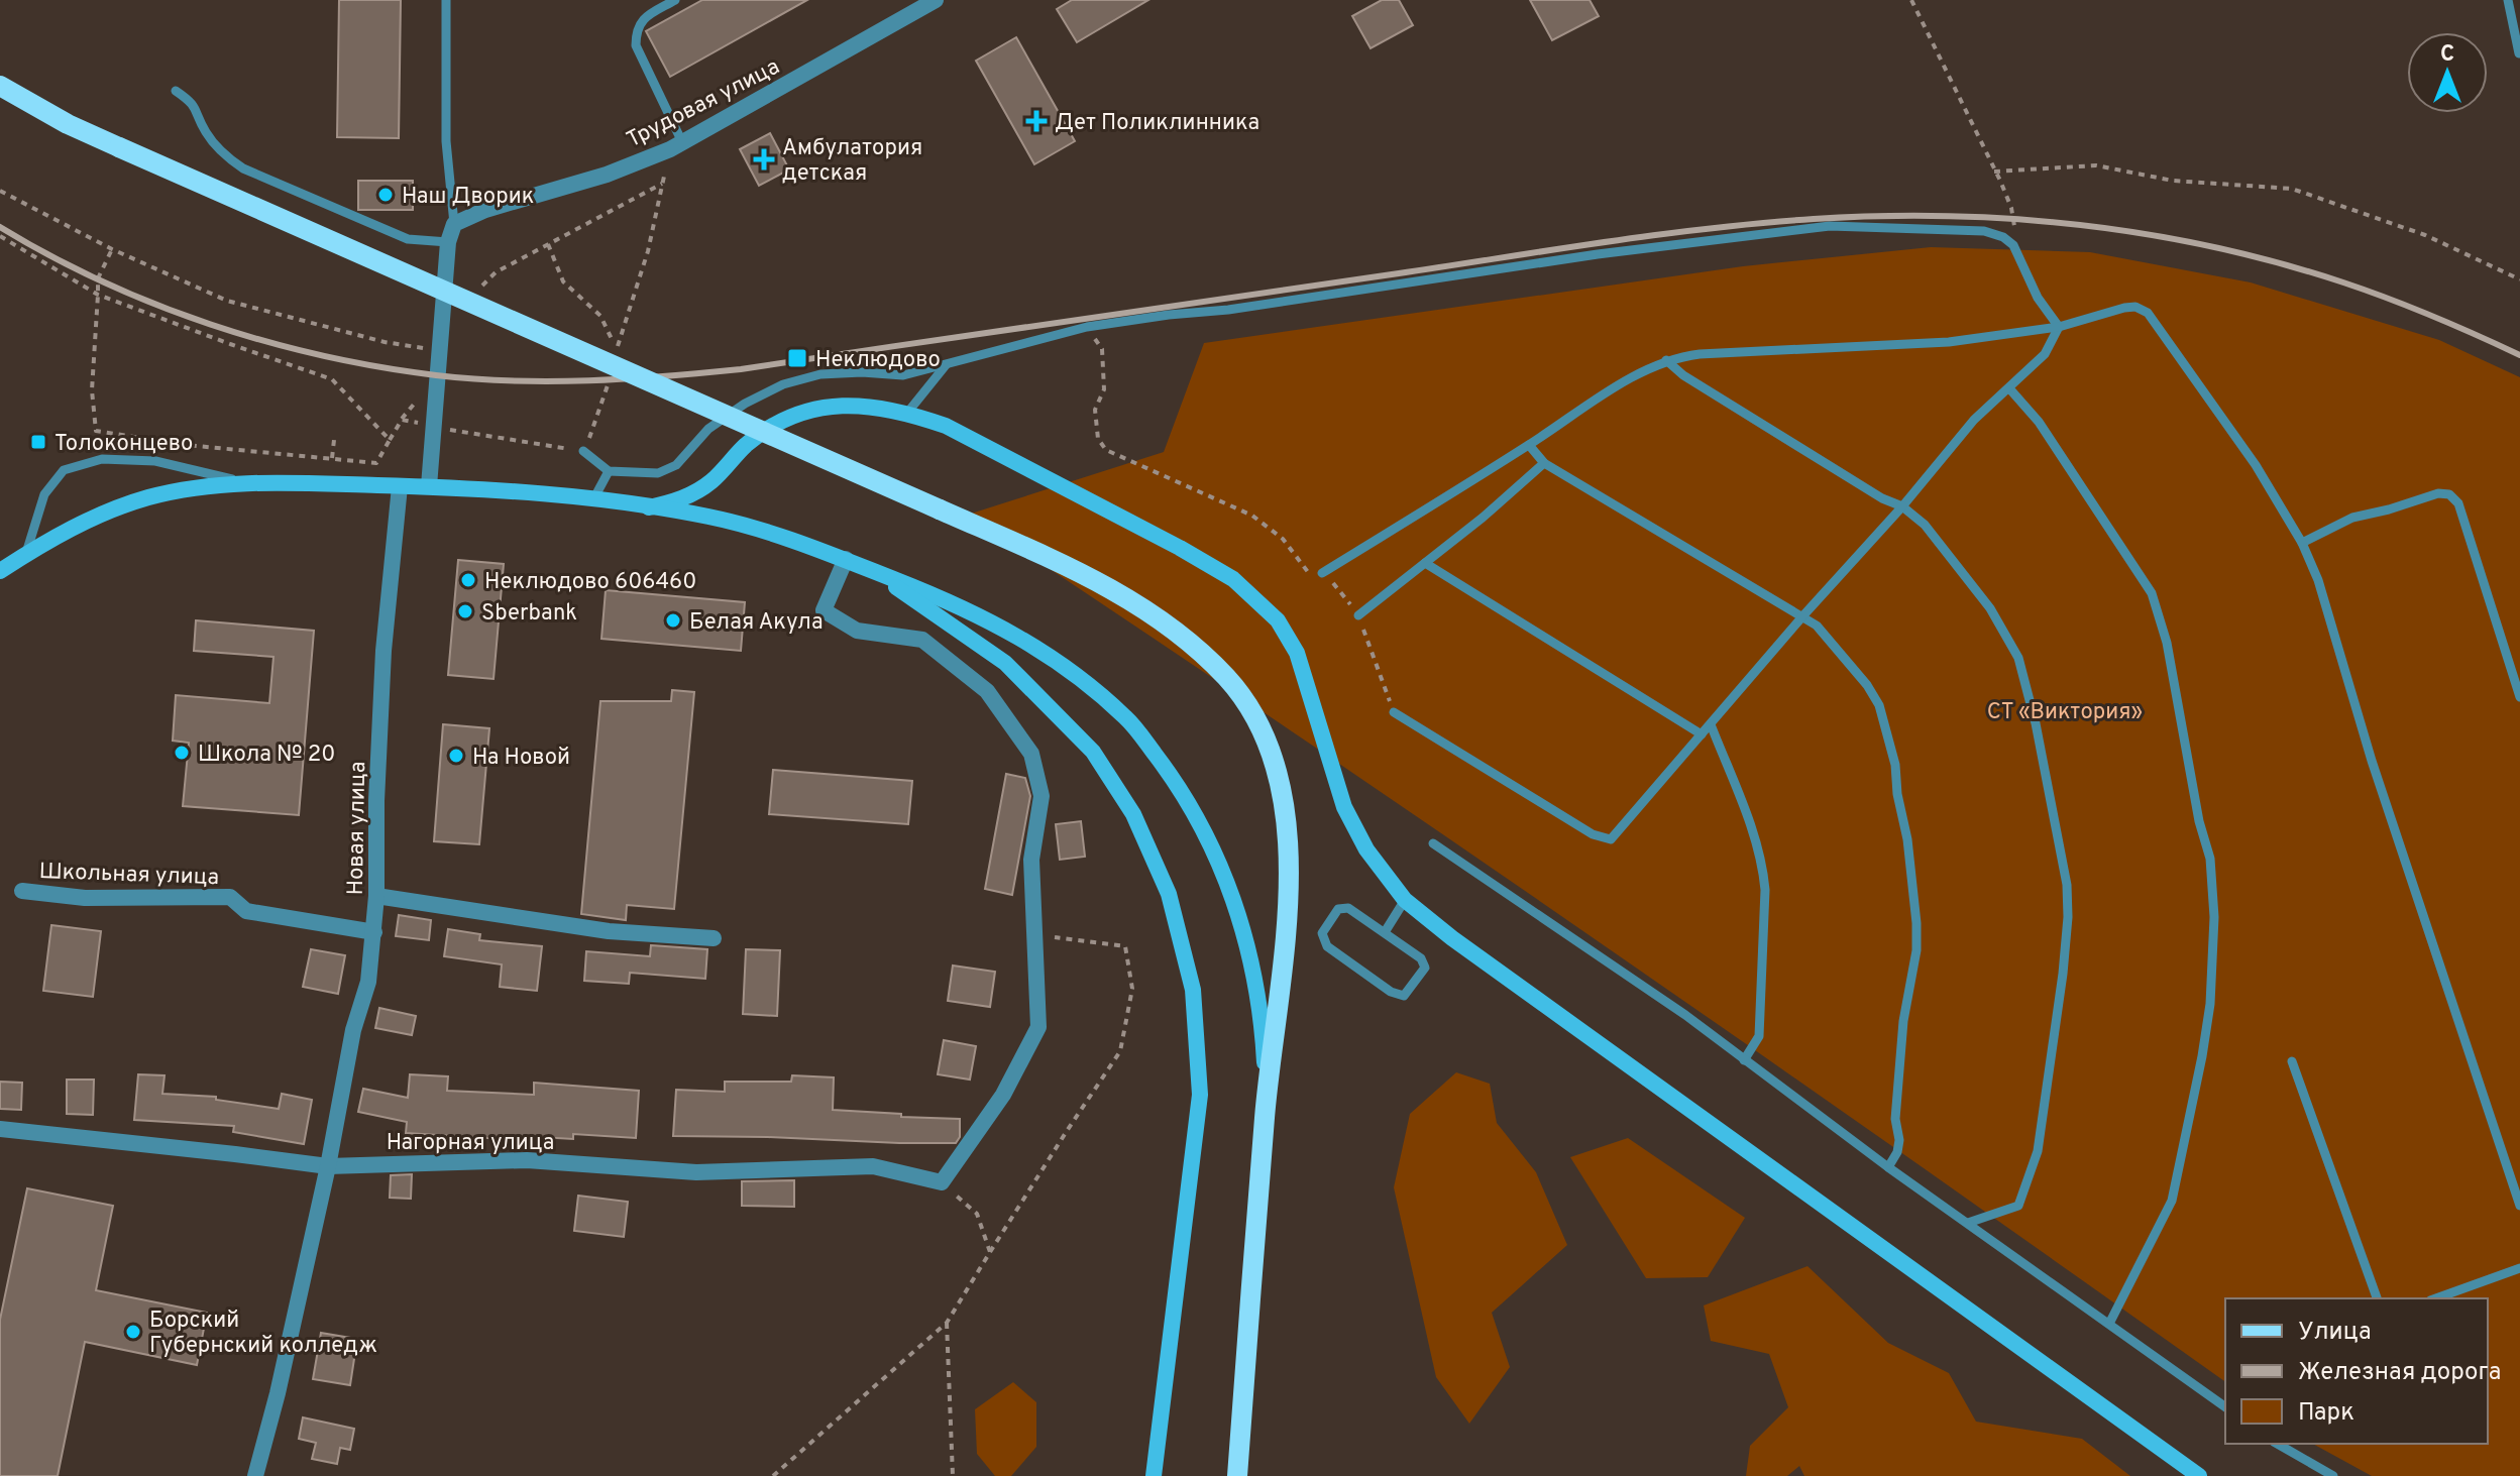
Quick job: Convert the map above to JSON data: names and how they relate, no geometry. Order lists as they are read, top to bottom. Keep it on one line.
{"streets":{"street":["Трудовая улица","Новая улица","Школьная улица","Нагорная улица"]},"crossings":[["Новая улица","Школьная улица"],["Новая улица","Нагорная улица"]],"parks":["СТ «Виктория»"],"places":{"health":["Дет Поликлинника","Амбулатория детская"],"other":["Наш Дворик","Неклюдово 606460","Sberbank","Белая Акула","Школа № 20","На Новой","Борский Губернский колледж"],"transit":["Неклюдово","Толоконцево"]},"legend":["Улица","Железная дорога","Парк"],"north":"top"}
